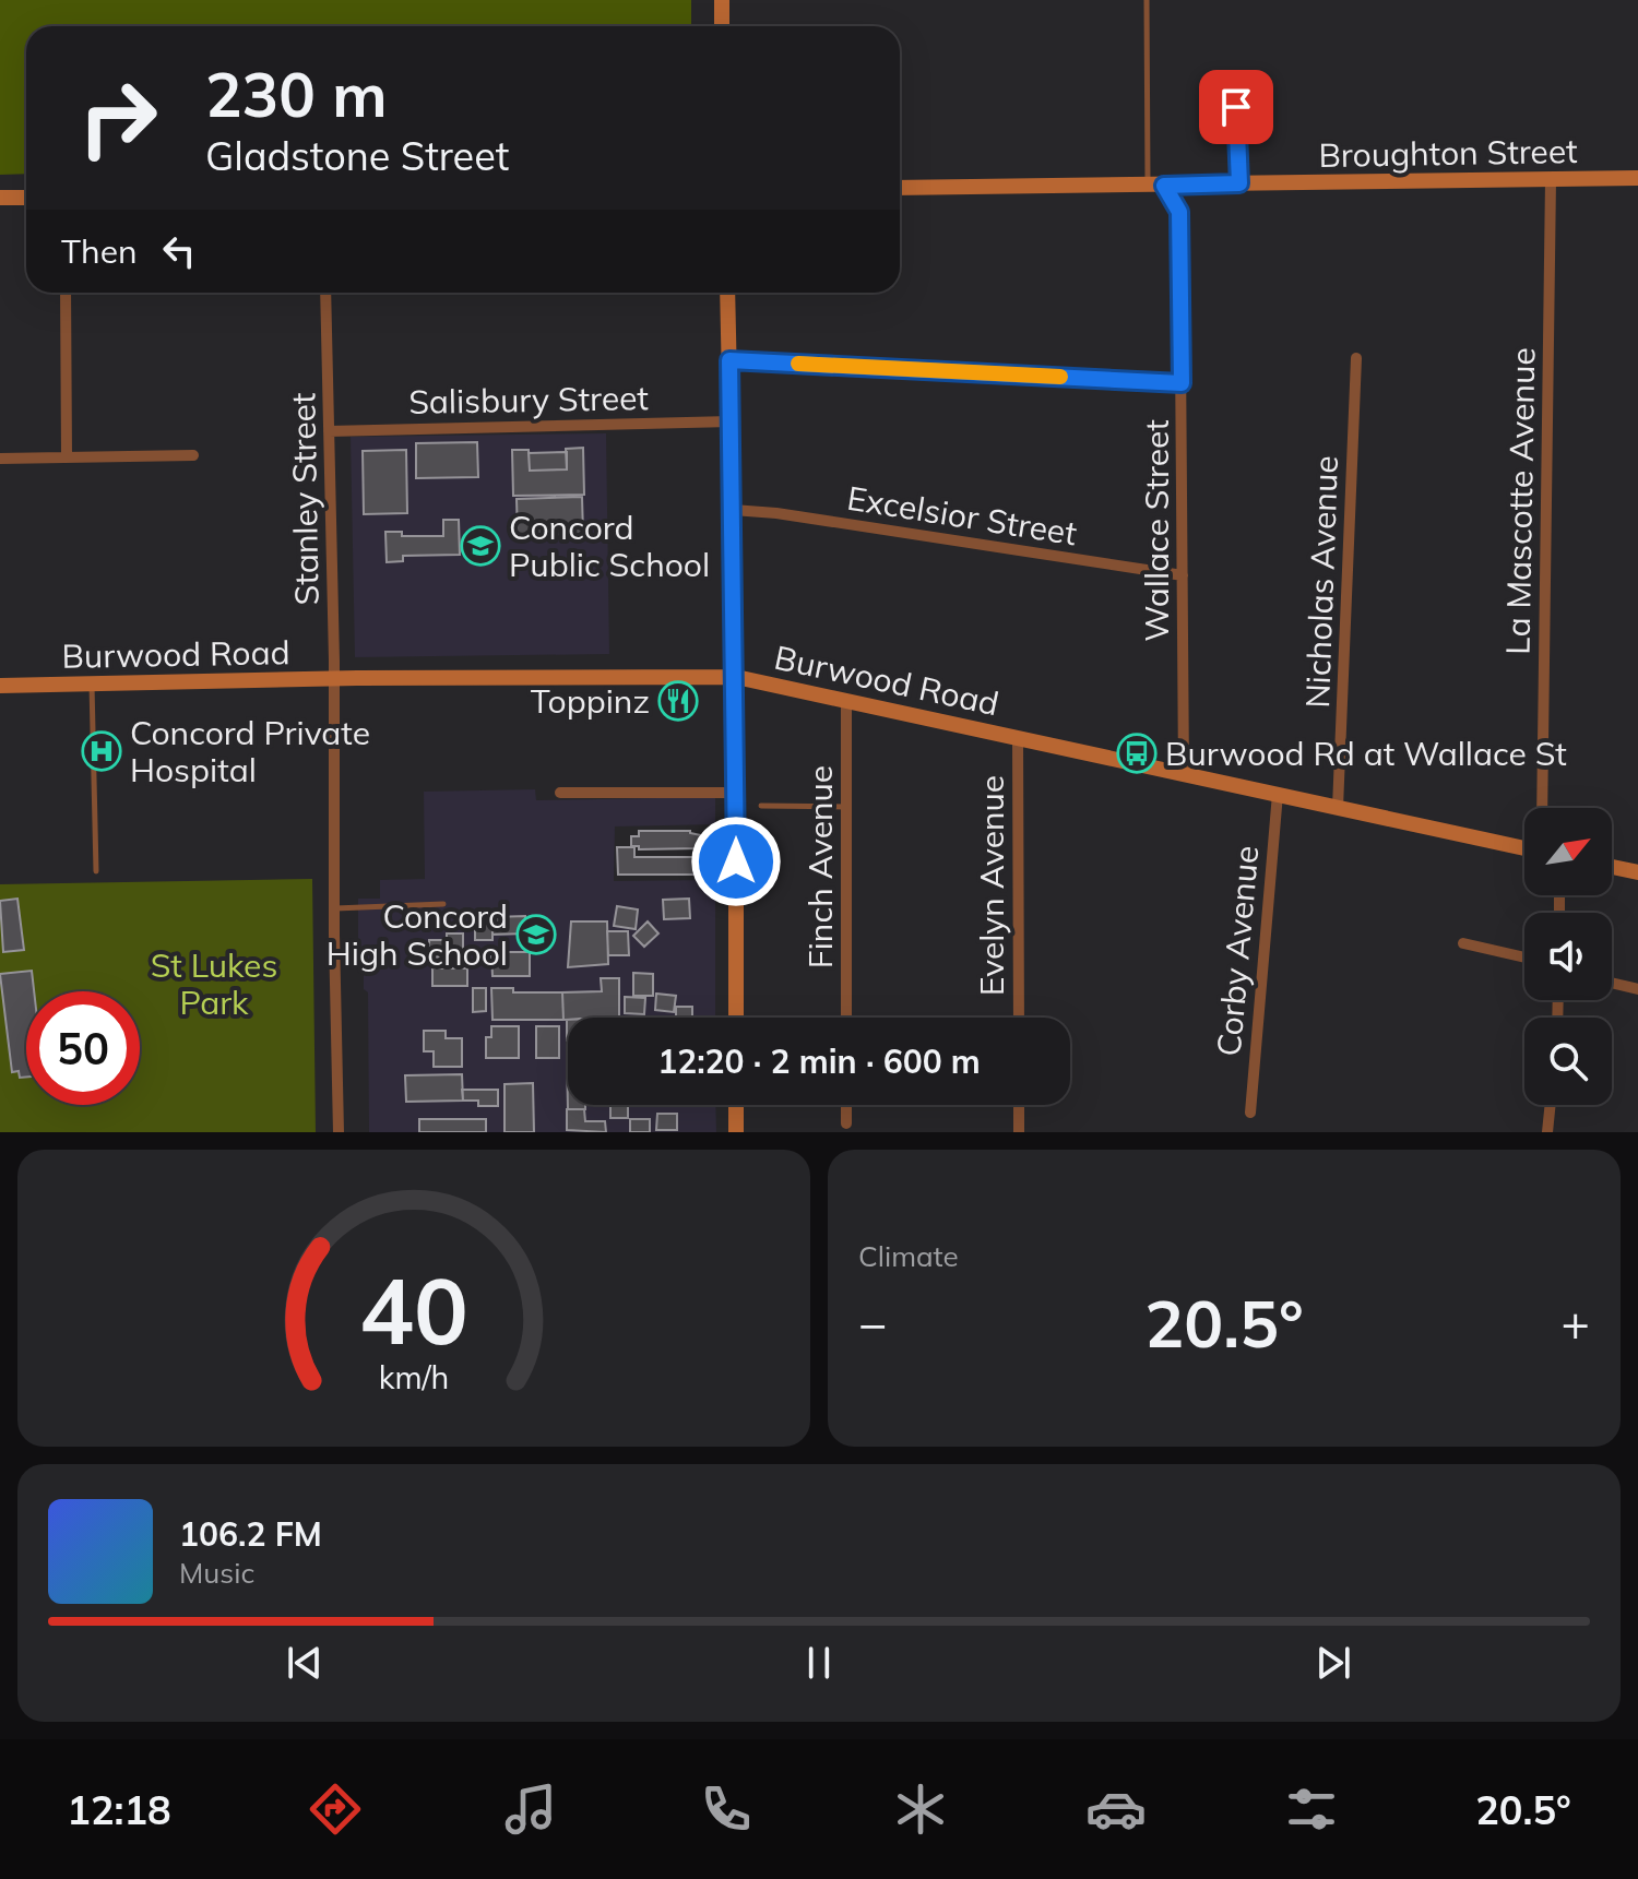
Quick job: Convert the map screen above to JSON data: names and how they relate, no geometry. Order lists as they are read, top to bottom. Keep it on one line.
{"streets":{"street":["Broughton Street","Salisbury Street","Stanley Street","La Mascotte Avenue","Excelsior Street","Wallace Street","Nicholas Avenue","Burwood Road","Finch Avenue","Evelyn Avenue","Corby Avenue"]},"crossings":[["Broughton Street","La Mascotte Avenue"],["Broughton Street","Wallace Street"],["Salisbury Street","Stanley Street"],["Stanley Street","Burwood Road"],["Excelsior Street","Wallace Street"],["Wallace Street","Burwood Road"],["Nicholas Avenue","Burwood Road"],["Burwood Road","Finch Avenue"],["Burwood Road","Evelyn Avenue"],["Burwood Road","Corby Avenue"]],"parks":["St Lukes Park"],"places":{"school or university":["Concord Public School","Concord High School"],"restaurant":["Toppinz"],"hospital":["Concord Private Hospital"],"bus stop":["Burwood Rd at Wallace St"]},"north":"top right","page":{"turn":["230 m","Gladstone Street"],"then":"Then","limit":"50","trip":"12:20 · 2 min · 600 m","tile":"Climate","heat":["−","20.5°","+"],"song":["106.2 FM","Music"],"tabs":["12:18","20.5°"],"gauge":["40","km/h"]}}
